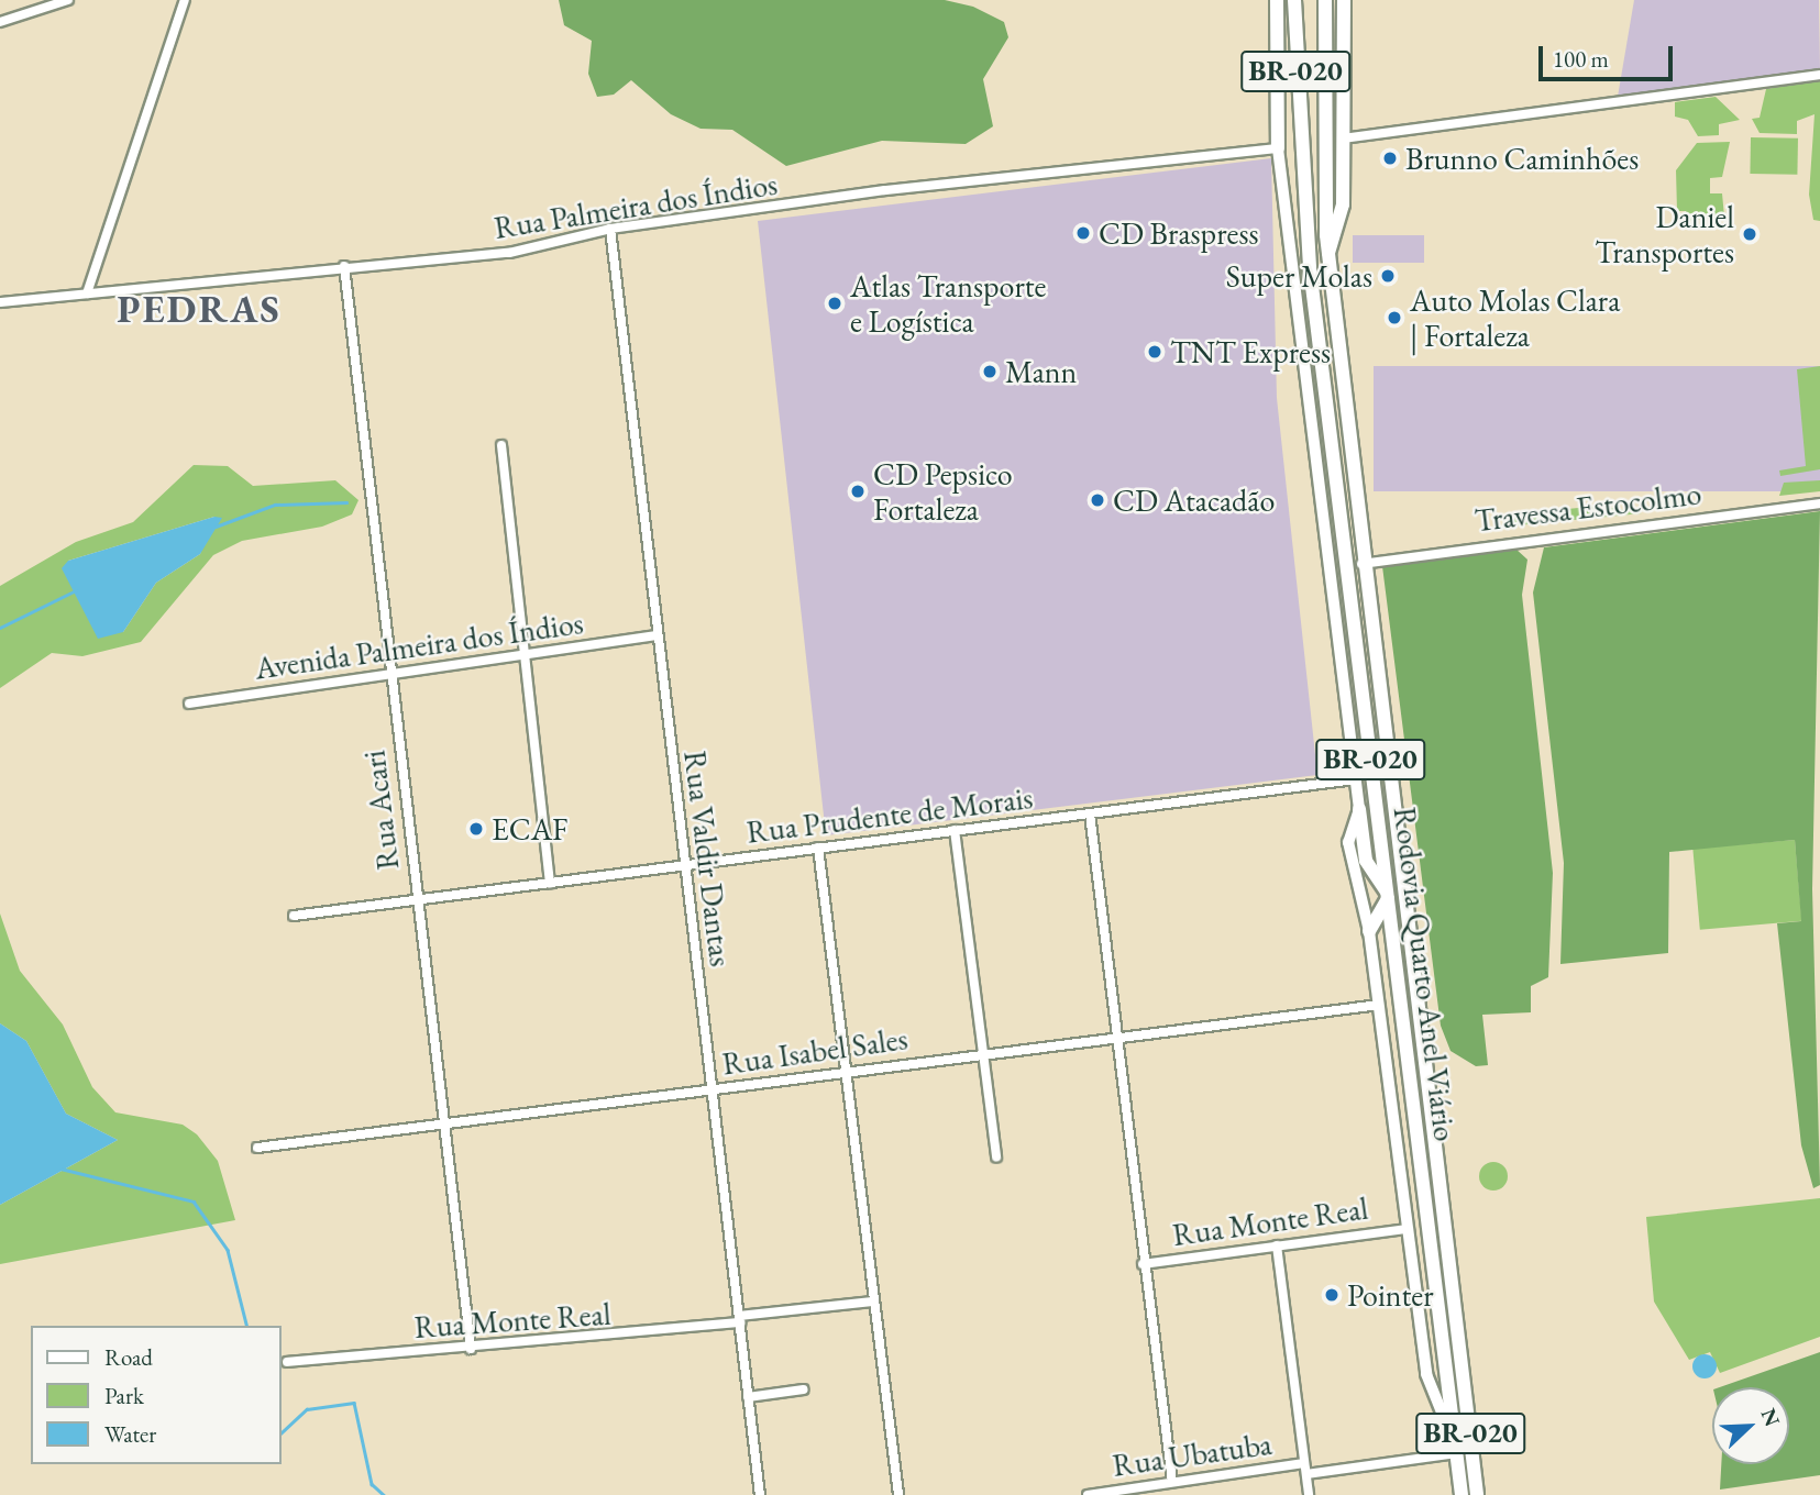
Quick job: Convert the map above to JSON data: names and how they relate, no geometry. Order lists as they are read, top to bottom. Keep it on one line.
{"streets":{"main road":["BR-020","Rodovia Quarto Anel Viário"],"street":["Rua Palmeira dos Índios","Travessa Estocolmo","Avenida Palmeira dos Índios","Rua Acari","Rua Prudente de Morais","Rua Valdir Dantas","Rua Isabel Sales","Rua Monte Real","Rua Ubatuba"]},"crossings":[["BR-020","Rodovia Quarto Anel Viário"],["Rua Palmeira dos Índios","Rua Acari"],["Rua Palmeira dos Índios","Rua Valdir Dantas"],["Travessa Estocolmo","Rodovia Quarto Anel Viário"],["Avenida Palmeira dos Índios","Rua Acari"],["Avenida Palmeira dos Índios","Rua Valdir Dantas"],["Rua Acari","Rua Prudente de Morais"],["Rua Acari","Rua Isabel Sales"],["Rua Acari","Rua Monte Real"],["Rua Prudente de Morais","Rua Valdir Dantas"],["Rua Valdir Dantas","Rua Isabel Sales"],["Rua Valdir Dantas","Rua Monte Real"],["Rodovia Quarto Anel Viário","Rua Ubatuba"]],"districts":["PEDRAS"],"places":["Brunno Caminhões","CD Braspress","Daniel Transportes","Super Molas","Atlas Transporte e Logística","Auto Molas Clara | Fortaleza","TNT Express","Mann","CD Pepsico Fortaleza","CD Atacadão","ECAF","Pointer"],"legend":["Road","Park","Water"],"scale_bar":"100 m","north":"top right"}
